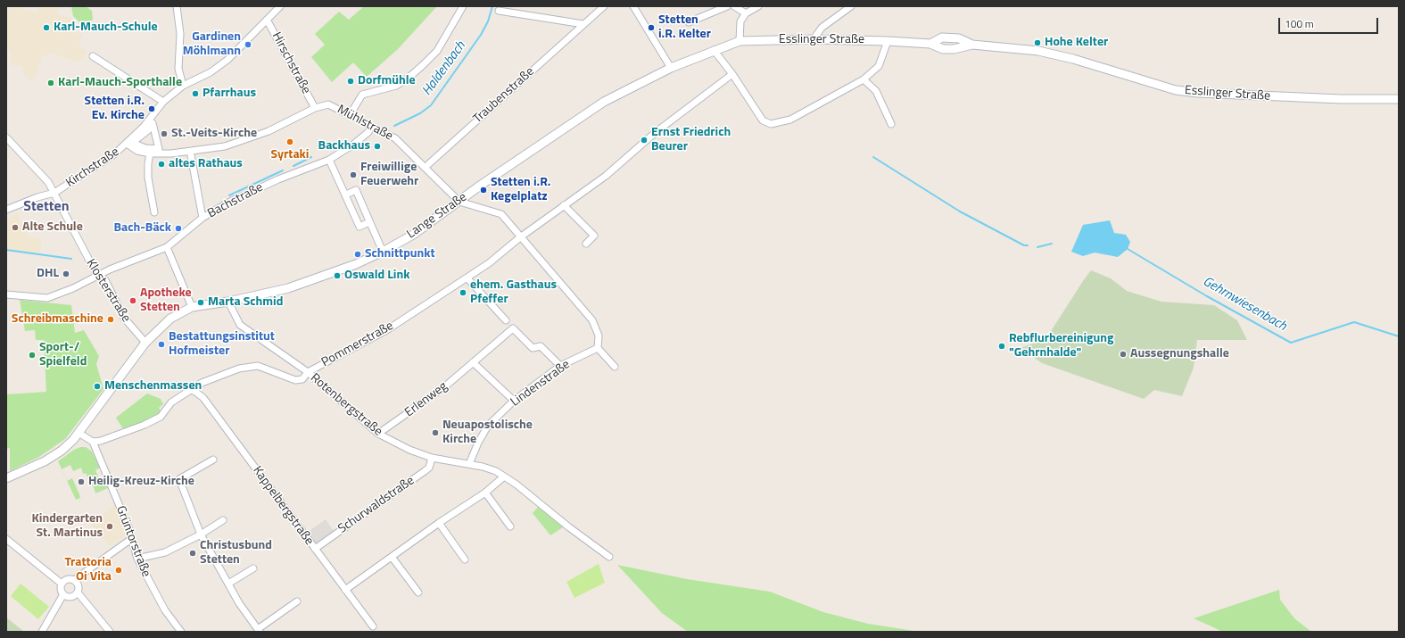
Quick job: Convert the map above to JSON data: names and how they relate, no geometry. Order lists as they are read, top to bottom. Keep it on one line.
{"streets":{"main road":["Esslinger Straße","Lange Straße"],"street":["Hirschstraße","Traubenstraße","Mühlstraße","Kirchstraße","Bachstraße","Klosterstraße","Pommerstraße","Lindenstraße","Erlenweg","Rotenbergstraße","Schurwaldstraße","Kappelbergstraße","Grüntorstraße"]},"crossings":[["Esslinger Straße","Lange Straße"],["Hirschstraße","Mühlstraße"],["Hirschstraße","Kirchstraße"],["Traubenstraße","Mühlstraße"],["Mühlstraße","Kirchstraße"],["Mühlstraße","Bachstraße"],["Mühlstraße","Lange Straße"],["Kirchstraße","Klosterstraße"],["Bachstraße","Klosterstraße"],["Lange Straße","Klosterstraße"],["Lange Straße","Rotenbergstraße"],["Pommerstraße","Rotenbergstraße"],["Pommerstraße","Kappelbergstraße"],["Pommerstraße","Grüntorstraße"],["Lindenstraße","Erlenweg"],["Lindenstraße","Rotenbergstraße"],["Erlenweg","Rotenbergstraße"],["Rotenbergstraße","Schurwaldstraße"],["Schurwaldstraße","Kappelbergstraße"]],"districts":["Stetten"],"water":["Haldenbach","Gehrnwiesenbach"],"places":["Karl-Mauch-Schule","Stetten i.R. Kelter","Hohe Kelter","Gardinen Möhlmann","Dorfmühle","Karl-Mauch-Sporthalle","Pfarrhaus","Stetten i.R. Ev. Kirche","St.-Veits-Kirche","Ernst Friedrich Beurer","Syrtaki","Backhaus","altes Rathaus","Freiwillige Feuerwehr","Stetten i.R. Kegelplatz","Alte Schule","Bach-Bäck","Schnittpunkt","DHL","Oswald Link","ehem. Gasthaus Pfeffer","Apotheke Stetten","Marta Schmid","Schreibmaschine","Bestattungsinstitut Hofmeister","Rebflurbereinigung \"Gehrnhalde\"","Aussegnungshalle","Sport-/ Spielfeld","Menschenmassen","Neuapostolische Kirche","Heilig-Kreuz-Kirche","Kindergarten St. Martinus","Christusbund Stetten","Trattoria Oi Vita"],"scale_bar":"100 m"}
